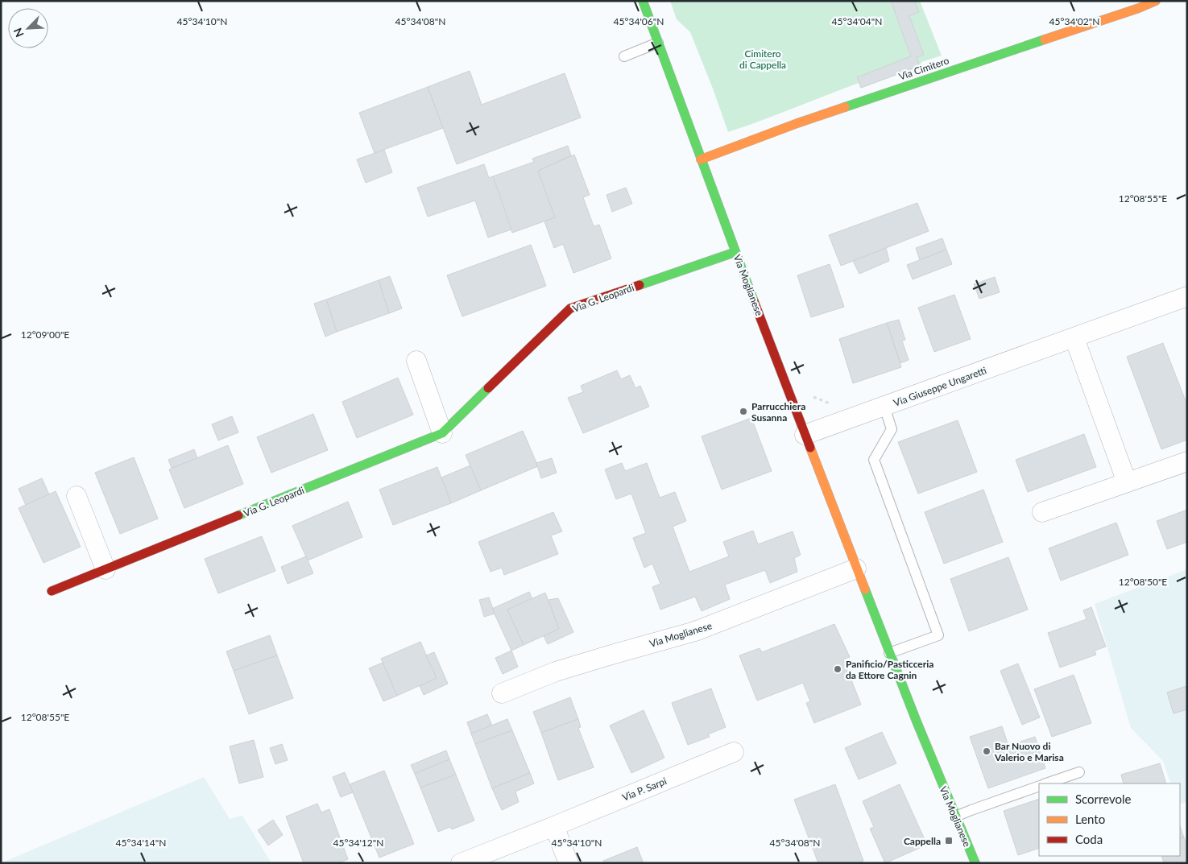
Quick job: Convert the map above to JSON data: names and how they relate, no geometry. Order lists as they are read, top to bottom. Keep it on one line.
{"streets":{"street":["Via Cimitero","Via Moglianese","Via G. Leopardi","Via Giuseppe Ungaretti","Via P. Sarpi"]},"crossings":[["Via Cimitero","Via Moglianese"],["Via Moglianese","Via G. Leopardi"],["Via Moglianese","Via Giuseppe Ungaretti"]],"parks":["Cimitero di Cappella"],"places":{"other":["Parrucchiera Susanna","Panificio/Pasticceria da Ettore Cagnin","Bar Nuovo di Valerio e Marisa"],"transit":["Cappella"]},"legend":["Scorrevole","Lento","Coda"],"north":"bottom left","coordinates":["45°34'10\"N","45°34'08\"N","45°34'06\"N","45°34'04\"N","45°34'02\"N","12°08'55\"E","12°09'00\"E","12°08'50\"E","45°34'14\"N","45°34'12\"N"]}
